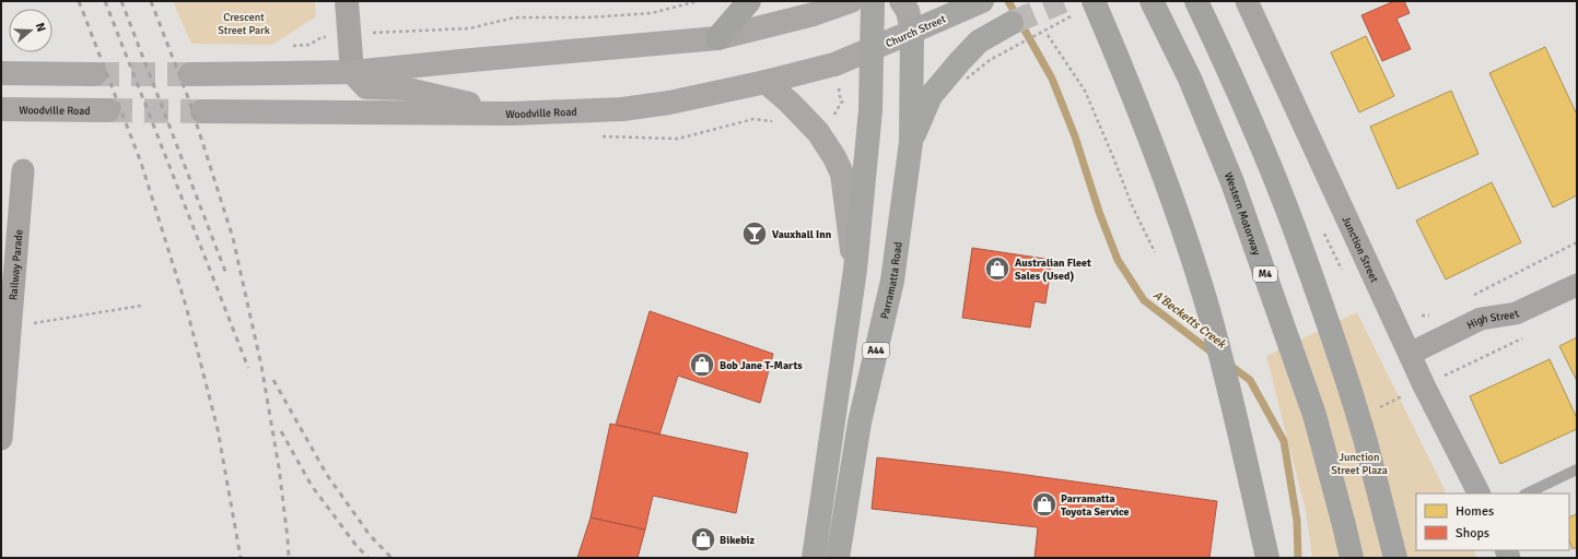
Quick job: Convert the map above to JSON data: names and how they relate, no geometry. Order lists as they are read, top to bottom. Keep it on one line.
{"streets":{"highway":["Church Street","Western Motorway","M4","Parramatta Road","A44"],"main road":["Woodville Road"],"street":["Junction Street","Railway Parade","High Street"]},"crossings":[["Church Street","Woodville Road"],["Church Street","Parramatta Road"],["Junction Street","High Street"],["Parramatta Road","A44"]],"water":["A'Becketts Creek"],"parks":["Crescent Street Park","Junction Street Plaza"],"places":{"bar":["Vauxhall Inn"],"shop":["Australian Fleet Sales (Used)","Bob Jane T-Marts","Parramatta Toyota Service","Bikebiz"]},"legend":["Homes","Shops"],"north":"right"}
